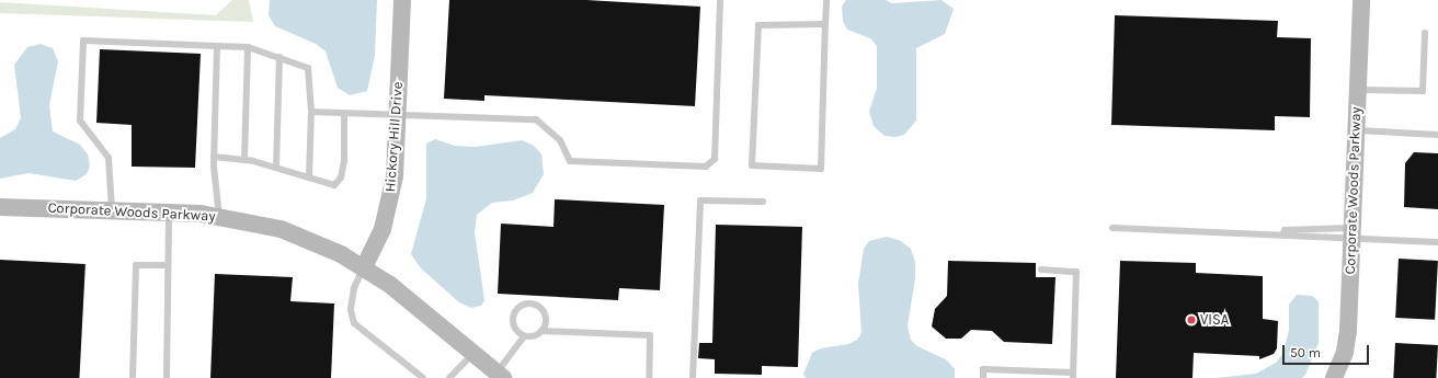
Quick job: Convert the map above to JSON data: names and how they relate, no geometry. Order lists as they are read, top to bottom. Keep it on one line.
{"streets":{"street":["Hickory Hill Drive","Corporate Woods Parkway"]},"crossings":[["Hickory Hill Drive","Corporate Woods Parkway"]],"places":["VISA"],"scale_bar":"50 m"}
